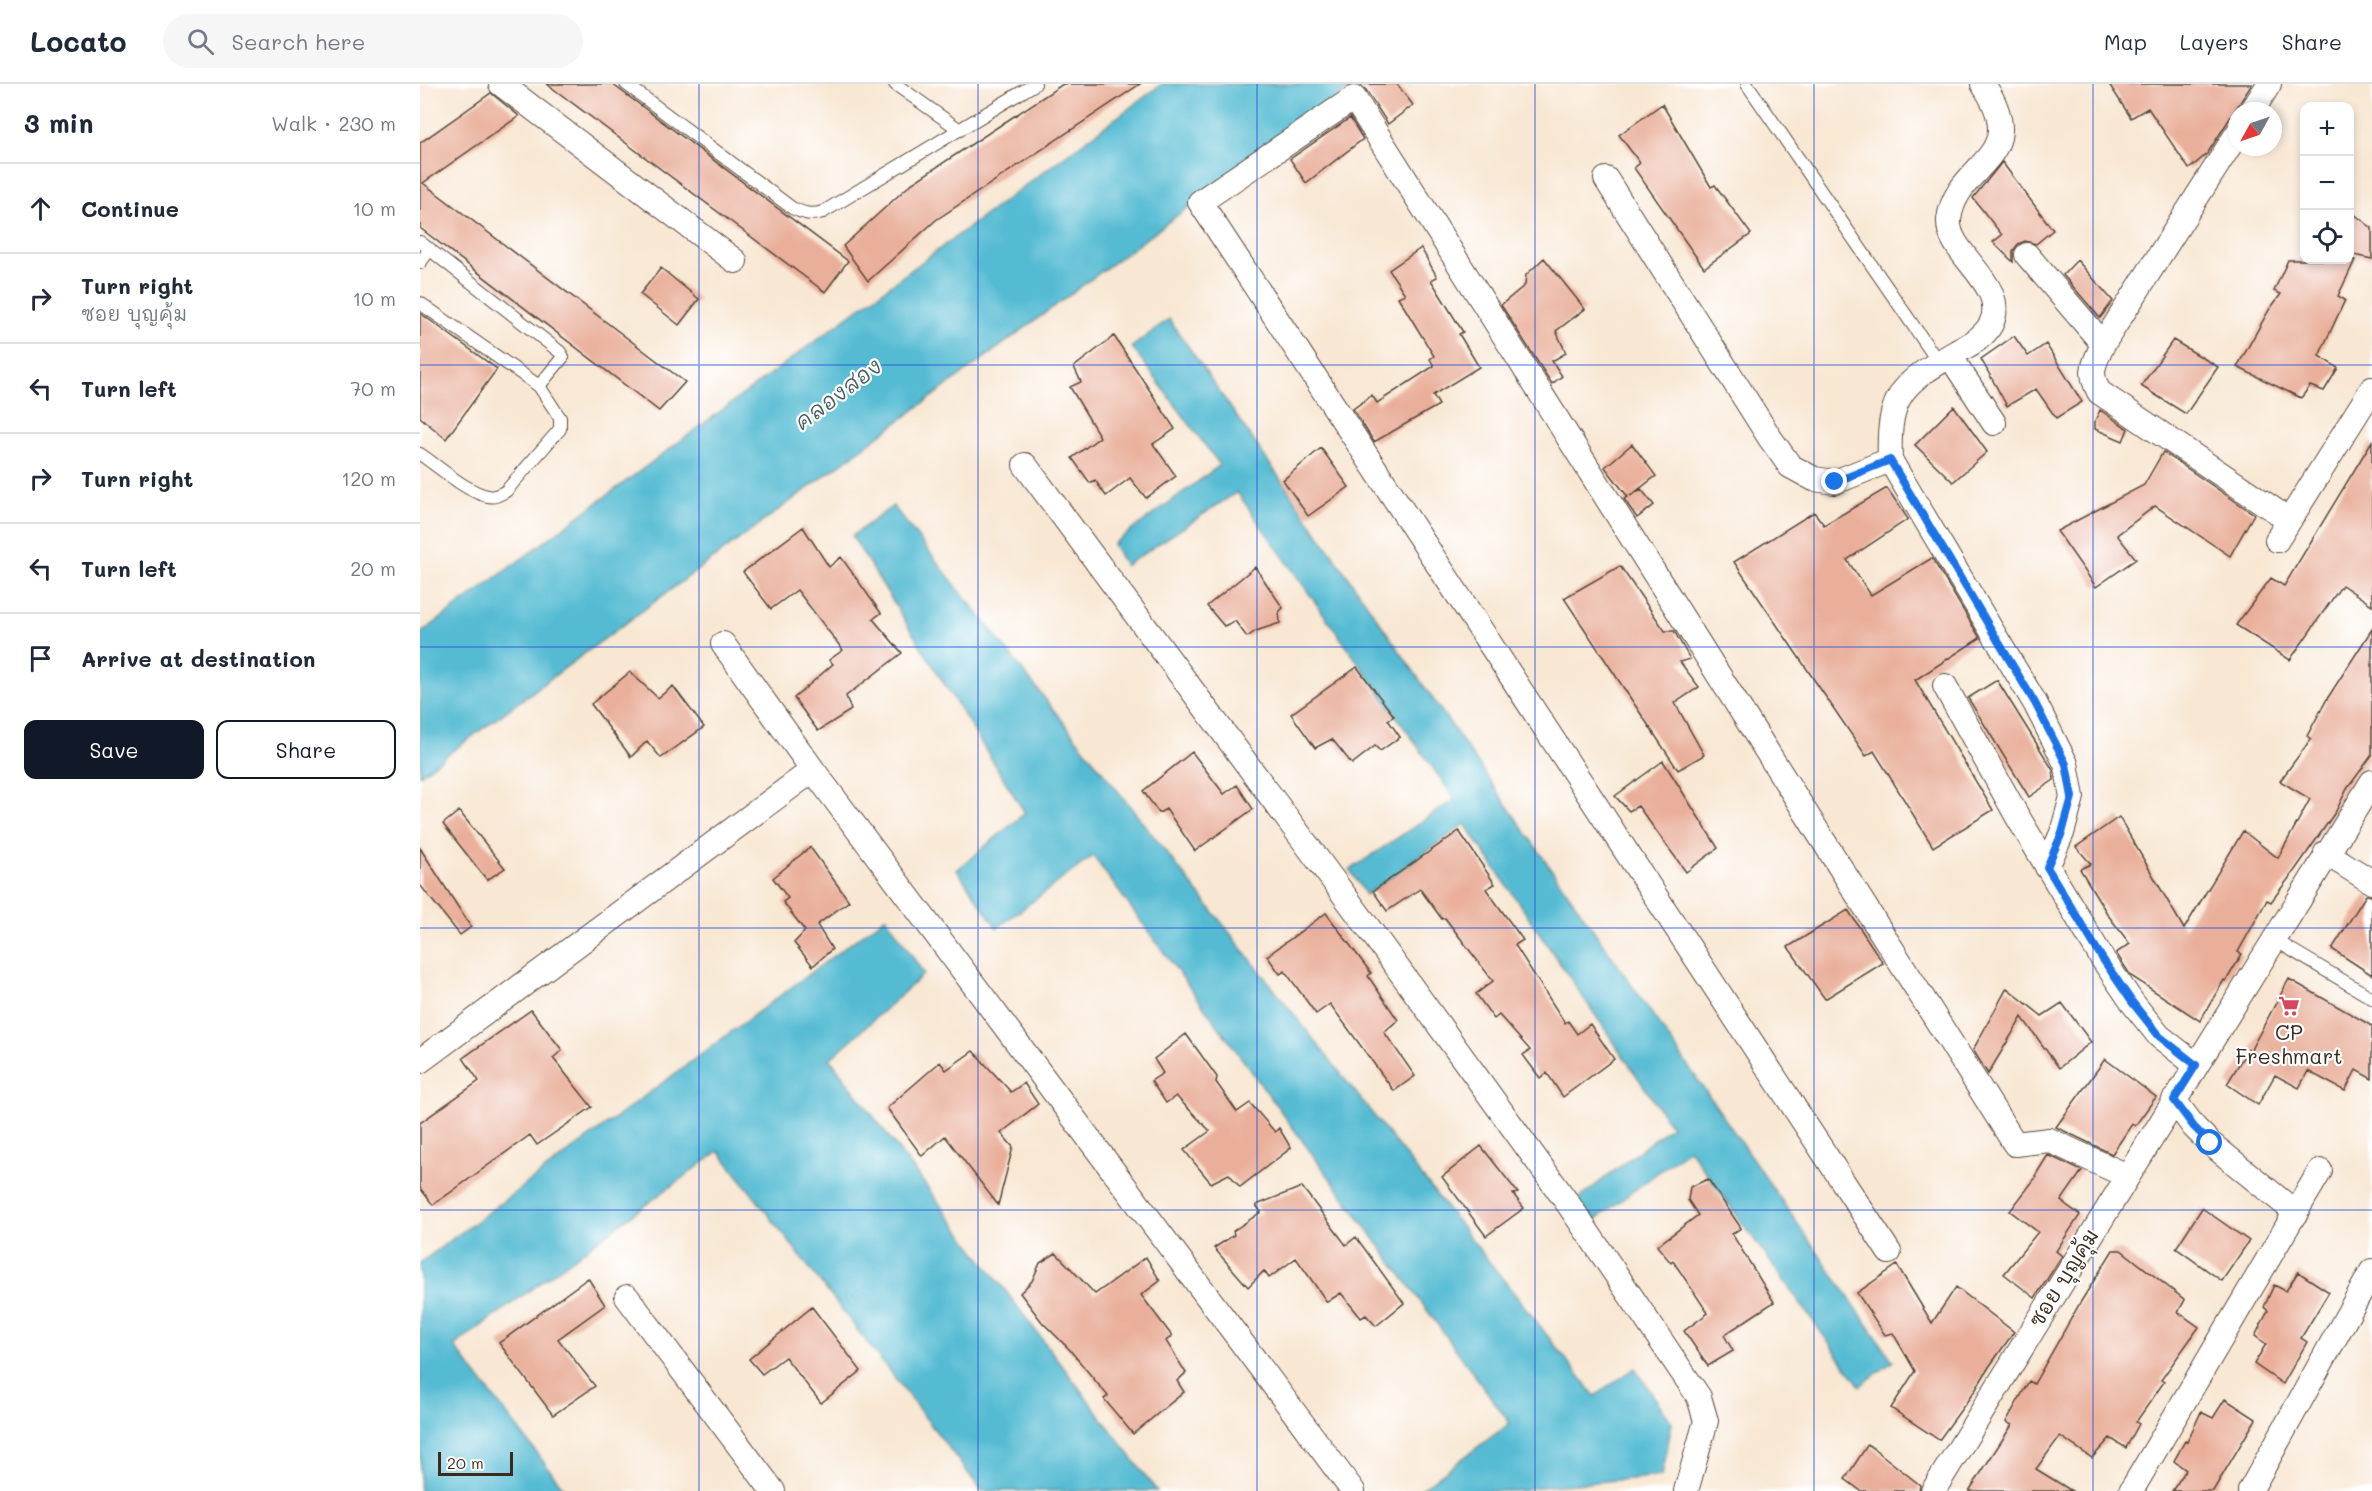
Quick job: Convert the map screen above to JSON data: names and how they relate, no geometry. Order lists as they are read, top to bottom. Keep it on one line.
{"streets":{"street":["ซอย บุญคุ้ม"]},"water":["คลองสอง"],"places":{"supermarket":["CP Freshmart"]},"scale_bar":"20 m","north":"bottom left","page":{"header":"Locato","search":"Search here","nav":["Map","Layers","Share"],"heading":["3 min","Walk · 230 m"],"map_buttons":["+","−"],"list":[["Continue","10 m"],["Turn right","ซอย บุญคุ้ม","10 m"],["Turn left","70 m"],["Turn right","120 m"],["Turn left","20 m"],"Arrive at destination"],"buttons":["Save","Share"],"scale":"20 m"}}
